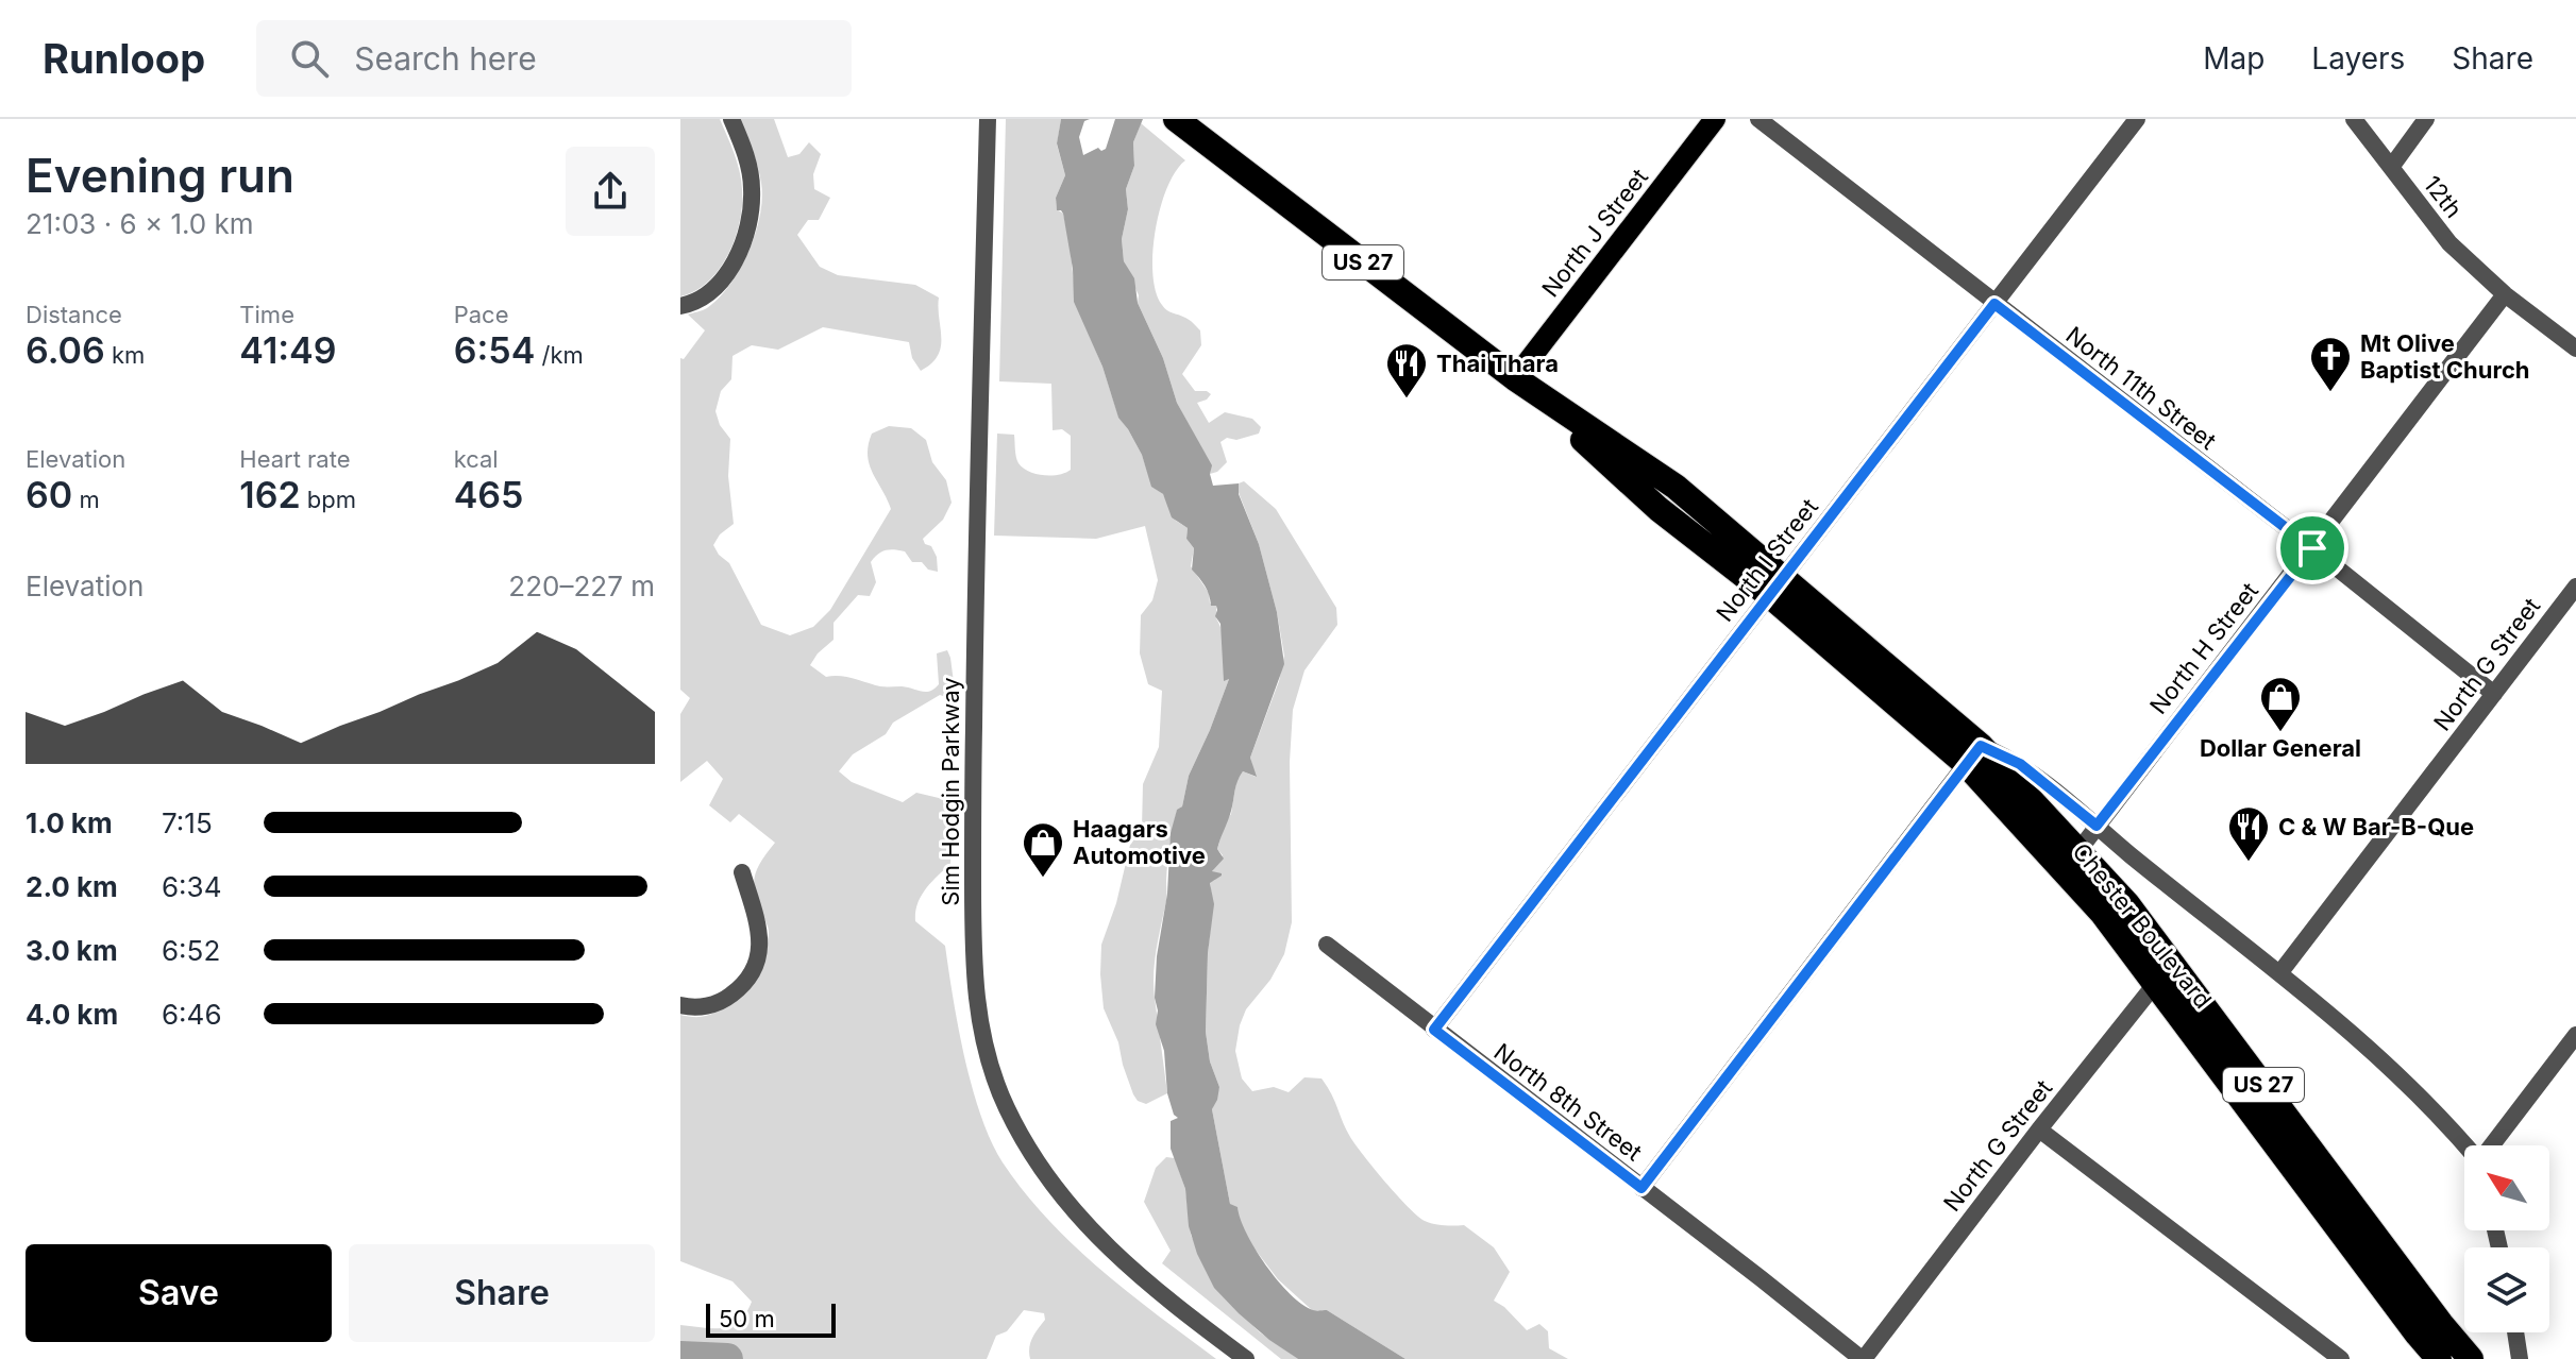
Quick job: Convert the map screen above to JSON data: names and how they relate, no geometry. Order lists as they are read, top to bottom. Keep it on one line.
{"streets":{"highway":["US 27","Chester Boulevard"],"main road":["North J Street"],"street":["12th","North 11th Street","North I Street","North H Street","North G Street","Sim Hodgin Parkway","North 8th Street"]},"crossings":[["12th","North H Street"],["North J Street","Chester Boulevard"],["North 11th Street","North I Street"],["North 11th Street","North H Street"],["North 11th Street","North G Street"],["North I Street","Chester Boulevard"],["North I Street","North 8th Street"],["North H Street","Chester Boulevard"],["North G Street","Chester Boulevard"],["North G Street","North 8th Street"]],"places":{"church":["Mt Olive Baptist Church"],"restaurant":["Thai Thara","C & W Bar-B-Que"],"shop":["Dollar General","Haagars Automotive"]},"scale_bar":"50 m","north":"top left","page":{"header":"Runloop","search":"Search here","nav":["Map","Layers","Share"],"heading":["Evening run","21:03 · 6 × 1.0 km"],"stats":[["Distance","6.06 km"],["Time","41:49"],["Pace","6:54 /km"],["Elevation","60 m"],["Heart rate","162 bpm"],["kcal","465"]],"chart":["Elevation","220–227 m"],"list":[{"name":"1.0 km","note":"7:15"},{"name":"2.0 km","note":"6:34"},{"name":"3.0 km","note":"6:52"},{"name":"4.0 km","note":"6:46"}],"buttons":["Save","Share"],"scale":"50 m"}}
